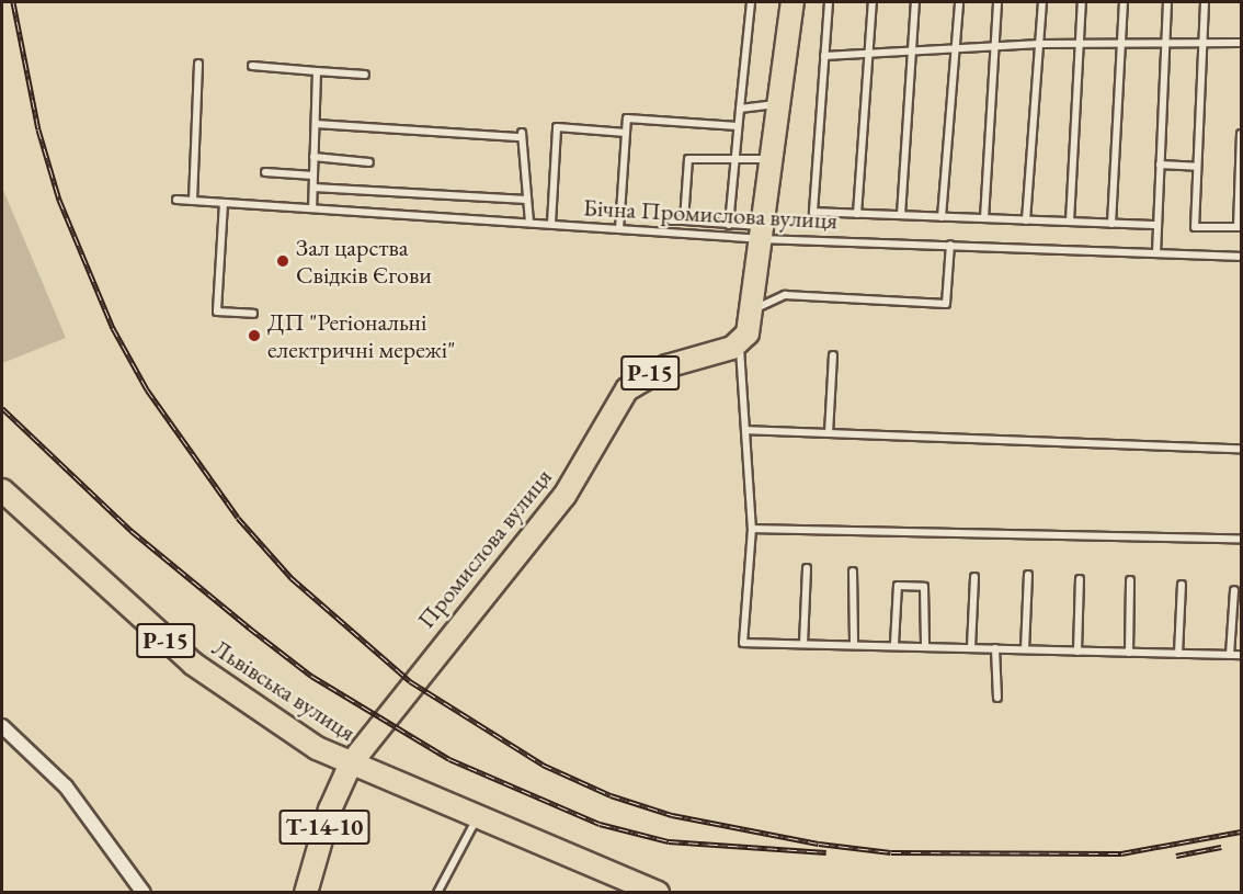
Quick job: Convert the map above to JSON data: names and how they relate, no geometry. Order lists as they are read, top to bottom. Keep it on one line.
{"streets":{"main road":["Р-15","Промислова вулиця","Львівська вулиця","Т-14-10"],"lane":["Бічна Промислова вулиця"]},"crossings":[["Промислова вулиця","Львівська вулиця"],["Промислова вулиця","Т-14-10"],["Львівська вулиця","Т-14-10"]],"places":["Зал царства Свідків Єгови","ДП \"Регіональні електричні мережі\""]}
